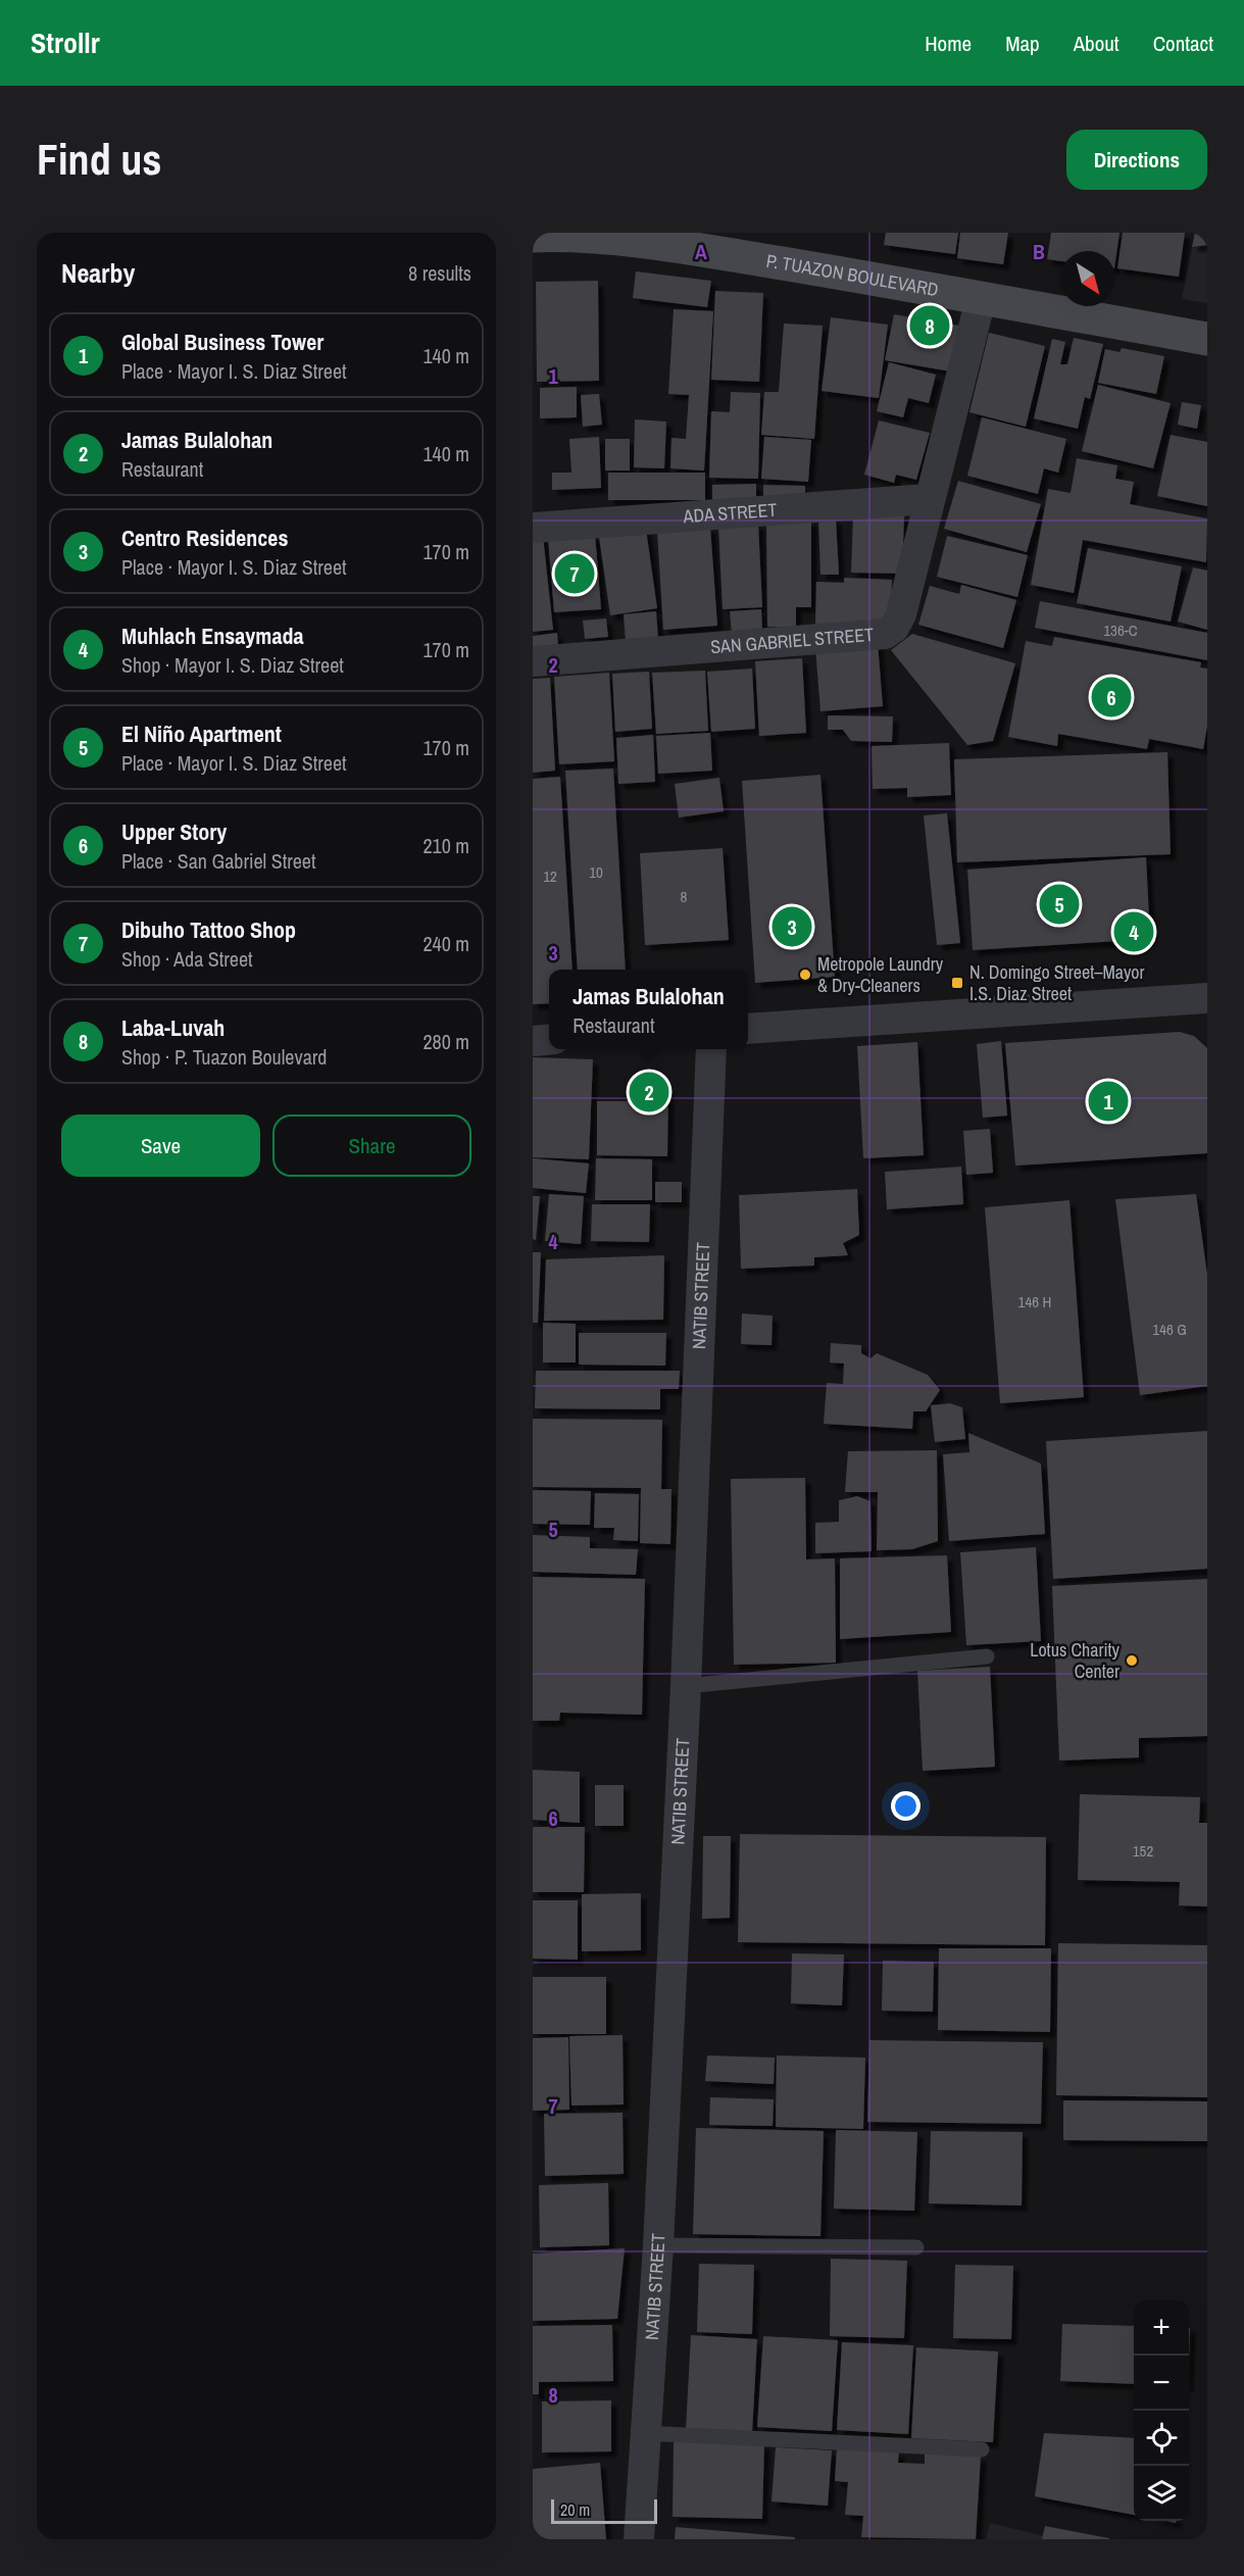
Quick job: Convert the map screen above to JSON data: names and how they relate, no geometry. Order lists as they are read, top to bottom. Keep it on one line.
{"streets":{"main road":["P. TUAZON BOULEVARD"],"street":["ADA STREET","SAN GABRIEL STREET","NATIB STREET"]},"crossings":[["P. TUAZON BOULEVARD","SAN GABRIEL STREET"],["ADA STREET","SAN GABRIEL STREET"]],"places":{"other":["Metropole Laundry & Dry-Cleaners","Lotus Charity Center"],"transit":["N. Domingo Street–Mayor I.S. Diaz Street"]},"house_numbers":["136-C","10","12","8","146 H","146 G","152"],"scale_bar":"20 m","north":"bottom right","page":{"header":"Strollr","nav":["Home","Map","About","Contact"],"buttons":["Directions",["Save","Share"]],"title":"Find us","heading":["Nearby","8 results"],"pins":["8","7","6","5","3","4","2","1"],"list":[{"mark":"1","name":"Global Business Tower","note":"Place · Mayor I. S. Diaz Street","value":"140 m"},{"mark":"2","name":"Jamas Bulalohan","note":"Restaurant","value":"140 m"},{"mark":"3","name":"Centro Residences","note":"Place · Mayor I. S. Diaz Street","value":"170 m"},{"mark":"4","name":"Muhlach Ensaymada","note":"Shop · Mayor I. S. Diaz Street","value":"170 m"},{"mark":"5","name":"El Niño Apartment","note":"Place · Mayor I. S. Diaz Street","value":"170 m"},{"mark":"6","name":"Upper Story","note":"Place · San Gabriel Street","value":"210 m"},{"mark":"7","name":"Dibuho Tattoo Shop","note":"Shop · Ada Street","value":"240 m"},{"mark":"8","name":"Laba-Luvah","note":"Shop · P. Tuazon Boulevard","value":"280 m"}],"popup":["Jamas Bulalohan","Restaurant"],"map_buttons":["+","−"],"scale":"20 m"},"grid":{"columns":["A","B"],"rows":["1","2","3","4","5","6","7","8"]}}
